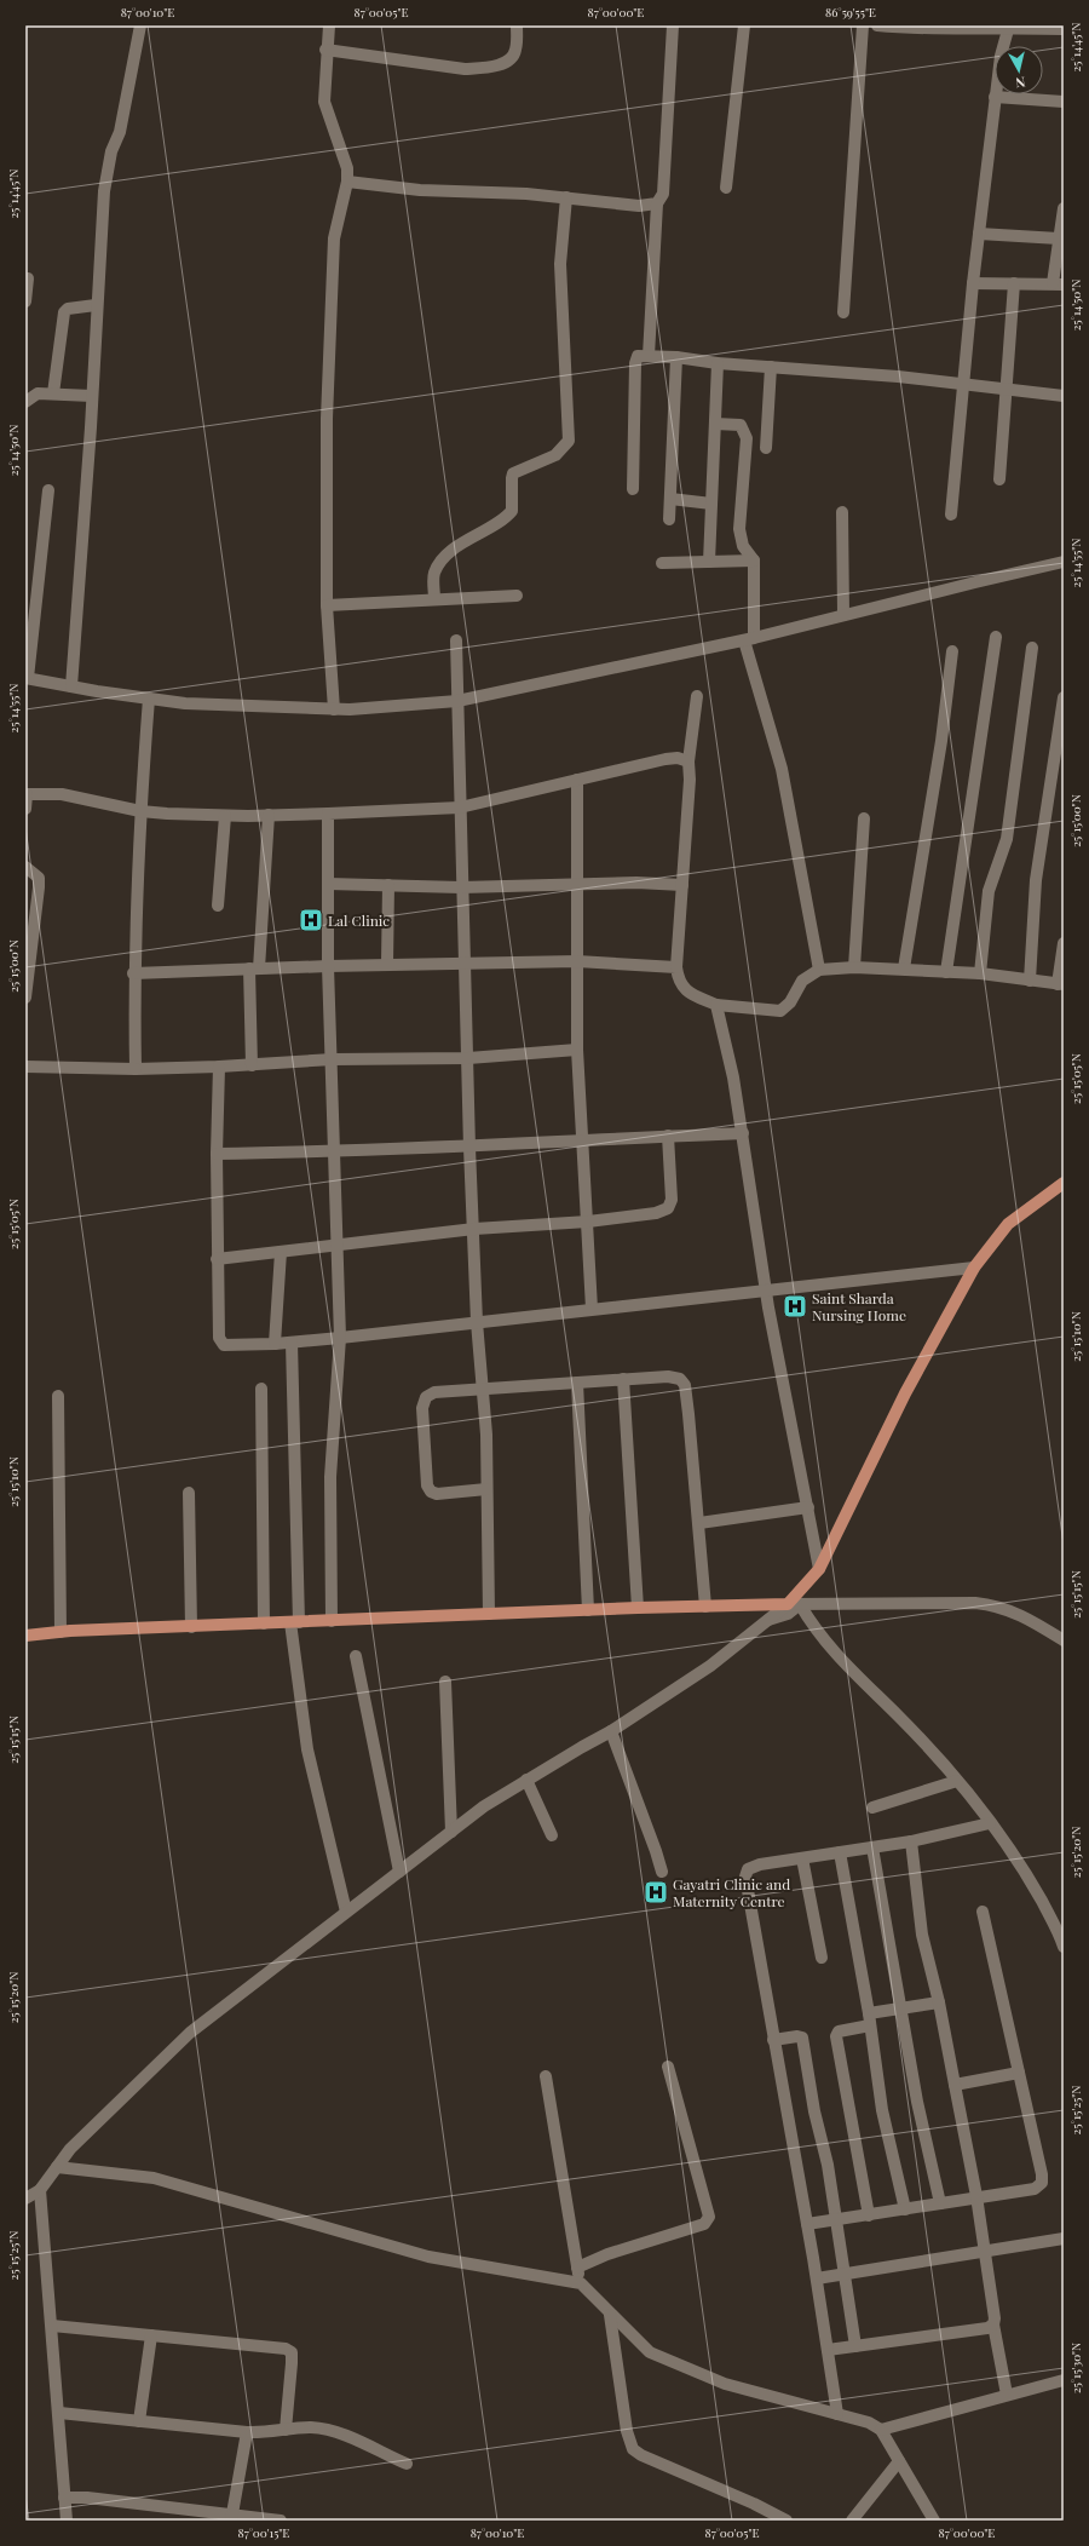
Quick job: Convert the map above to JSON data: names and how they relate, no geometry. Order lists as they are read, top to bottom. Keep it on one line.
{"places":{"hospital":["Lal Clinic","Saint Sharda Nursing Home","Gayatri Clinic and Maternity Centre"]},"north":"bottom","coordinates":["87°00'10\"E","87°00'05\"E","87°00'00\"E","86°59'55\"E","25°14'45\"N","25°14'50\"N","25°14'55\"N","25°15'00\"N","25°15'05\"N","25°15'10\"N","25°15'15\"N","25°15'20\"N","25°15'25\"N","25°15'30\"N","87°00'15\"E"]}
